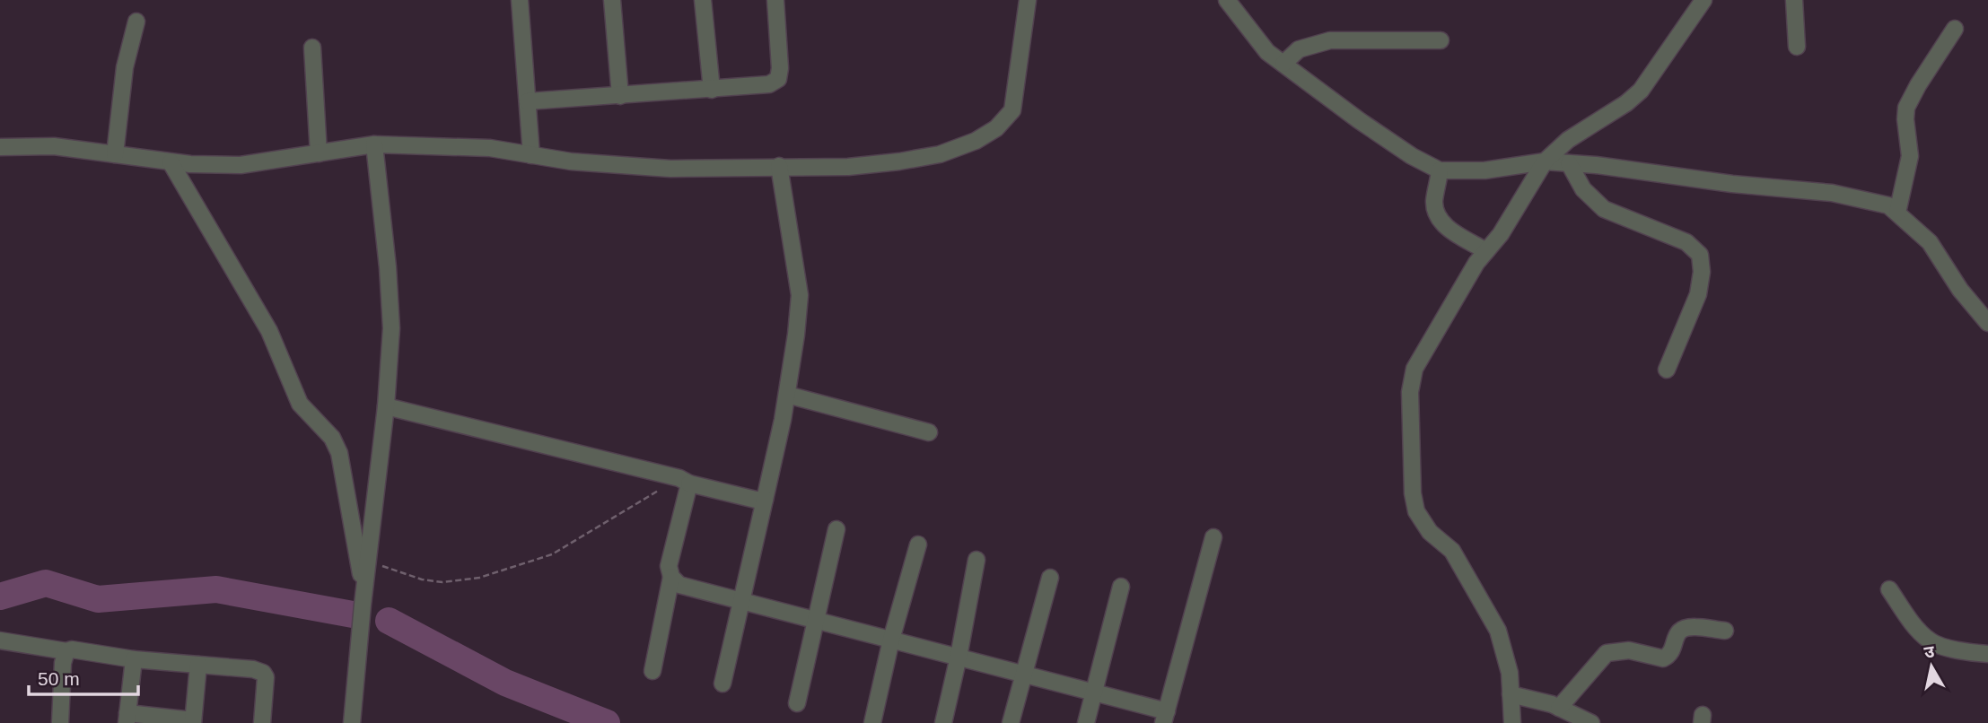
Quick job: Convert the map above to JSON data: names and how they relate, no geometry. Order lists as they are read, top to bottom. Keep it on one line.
{"scale_bar":"50 m","north":"top"}
